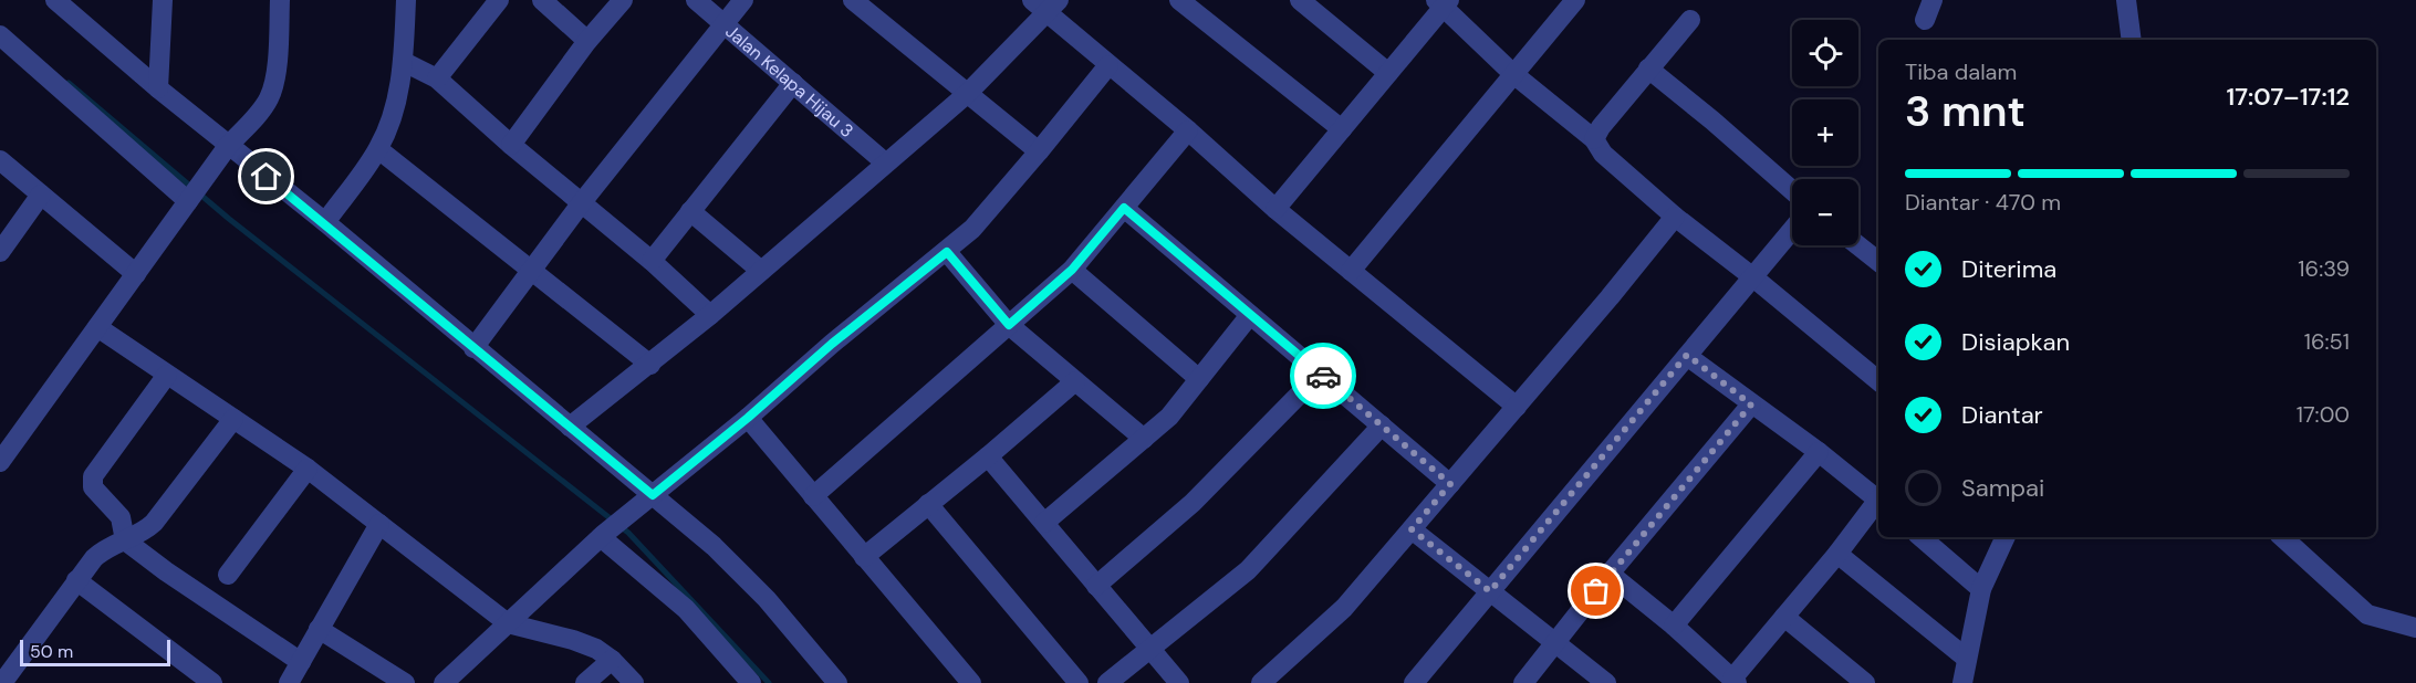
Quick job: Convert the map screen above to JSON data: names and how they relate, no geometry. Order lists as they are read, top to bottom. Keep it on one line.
{"streets":{"street":["Jalan Kelapa Hijau 3"]},"scale_bar":"50 m","page":{"map_buttons":["+","−"],"heading":["3 mnt","Tiba dalam","17:07–17:12"],"bar":"Diantar · 470 m","list":[["Diterima","16:39"],["Disiapkan","16:51"],["Diantar","17:00"],"Sampai"],"scale":"50 m"}}
